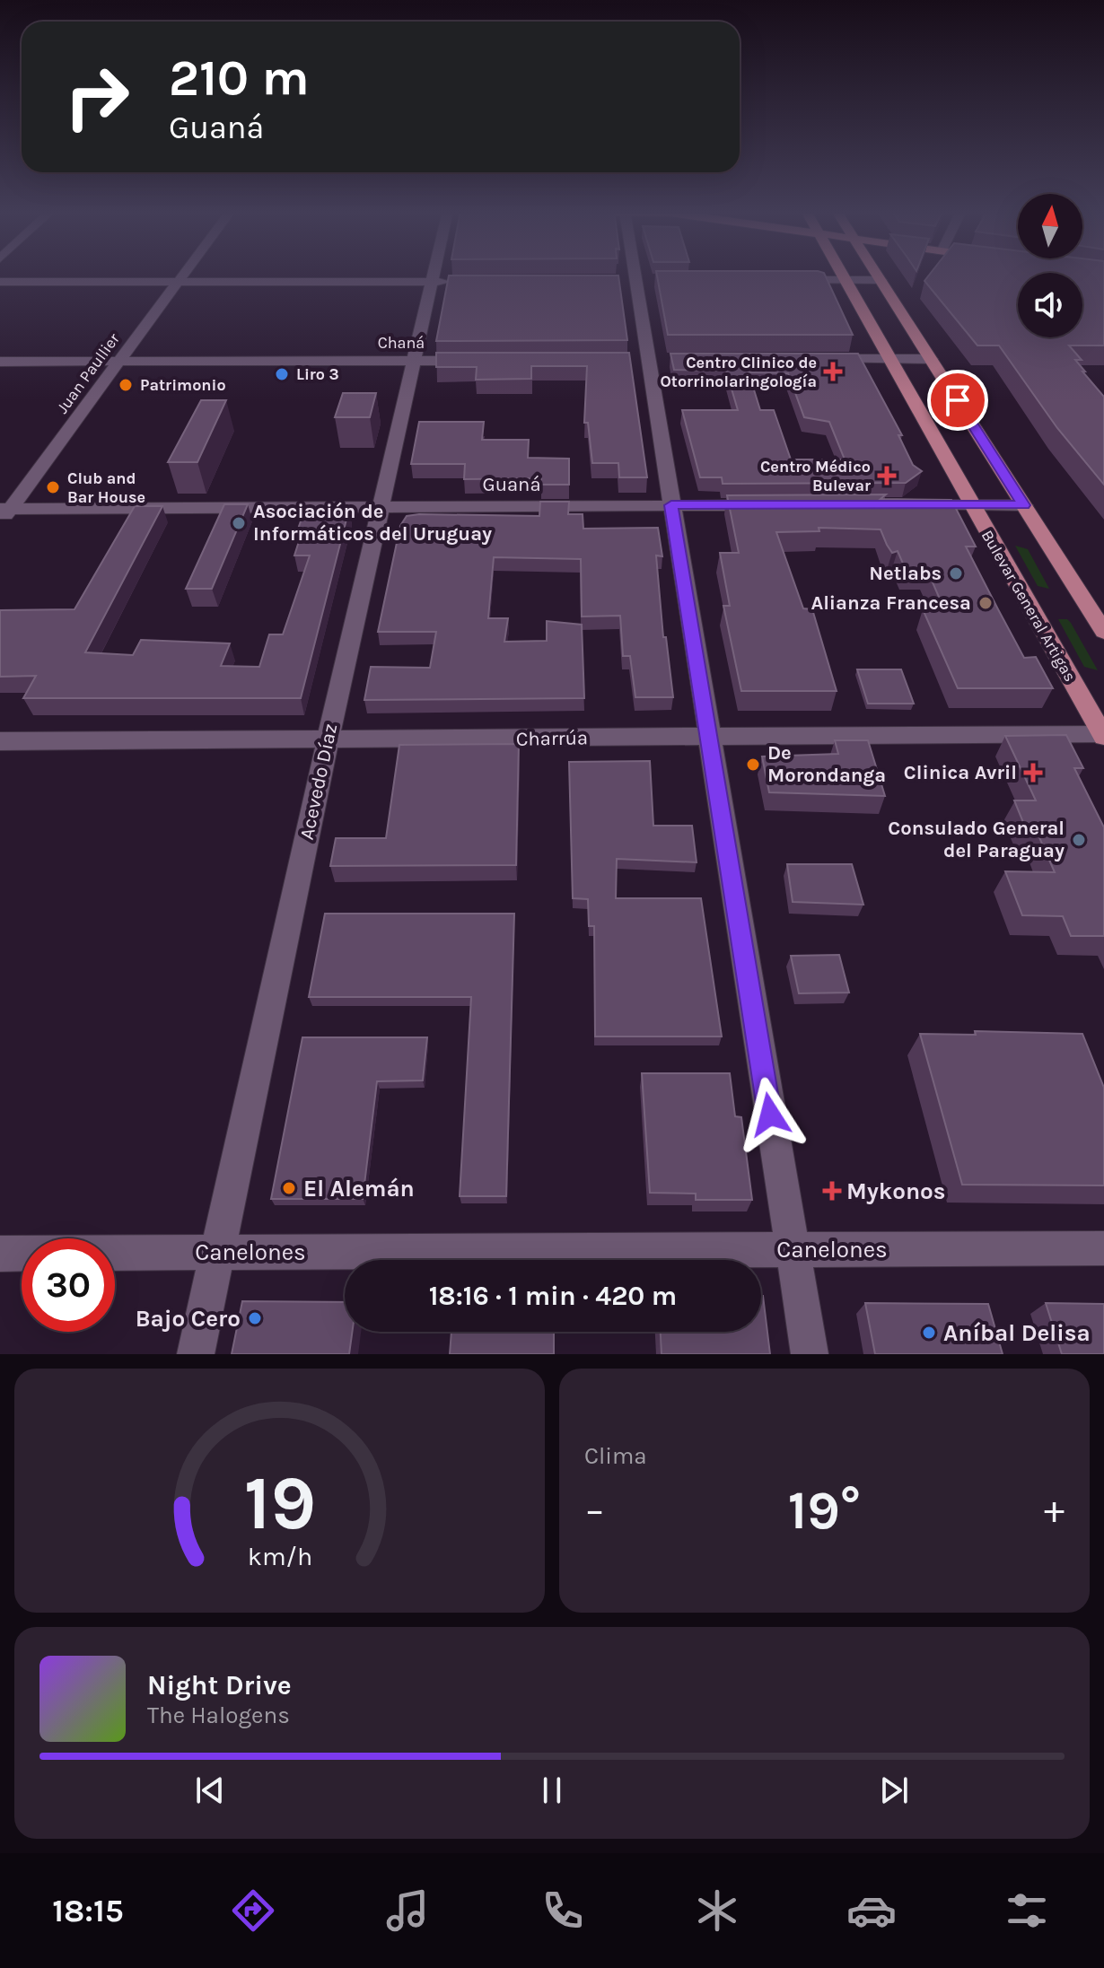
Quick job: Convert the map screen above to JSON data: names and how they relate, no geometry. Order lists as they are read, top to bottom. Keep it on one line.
{"streets":{"main road":["Bulevar General Artigas"],"street":["Chaná","Juan Paullier","Guaná","Charrúa","Acevedo Díaz","Canelones"]},"crossings":[["Chaná","Juan Paullier"],["Chaná","Acevedo Díaz"],["Juan Paullier","Guaná"],["Guaná","Acevedo Díaz"],["Bulevar General Artigas","Charrúa"],["Charrúa","Acevedo Díaz"],["Acevedo Díaz","Canelones"]],"places":{"health":["Centro Clinico de Otorrinolaringología","Centro Médico Bulevar","Clinica Avril","Mykonos"],"other":["Liro 3","Patrimonio","Club and Bar House","Asociación de Informáticos del Uruguay","Netlabs","Alianza Francesa","De Morondanga","Consulado General del Paraguay","El Alemán","Bajo Cero","Aníbal Delisa"]},"north":"top","page":{"turn":["210 m","Guaná"],"limit":"30","trip":"18:16 · 1 min · 420 m","tile":"Clima","heat":["−","19°","+"],"song":["Night Drive","The Halogens"],"tabs":"18:15","gauge":["19","km/h"]}}
